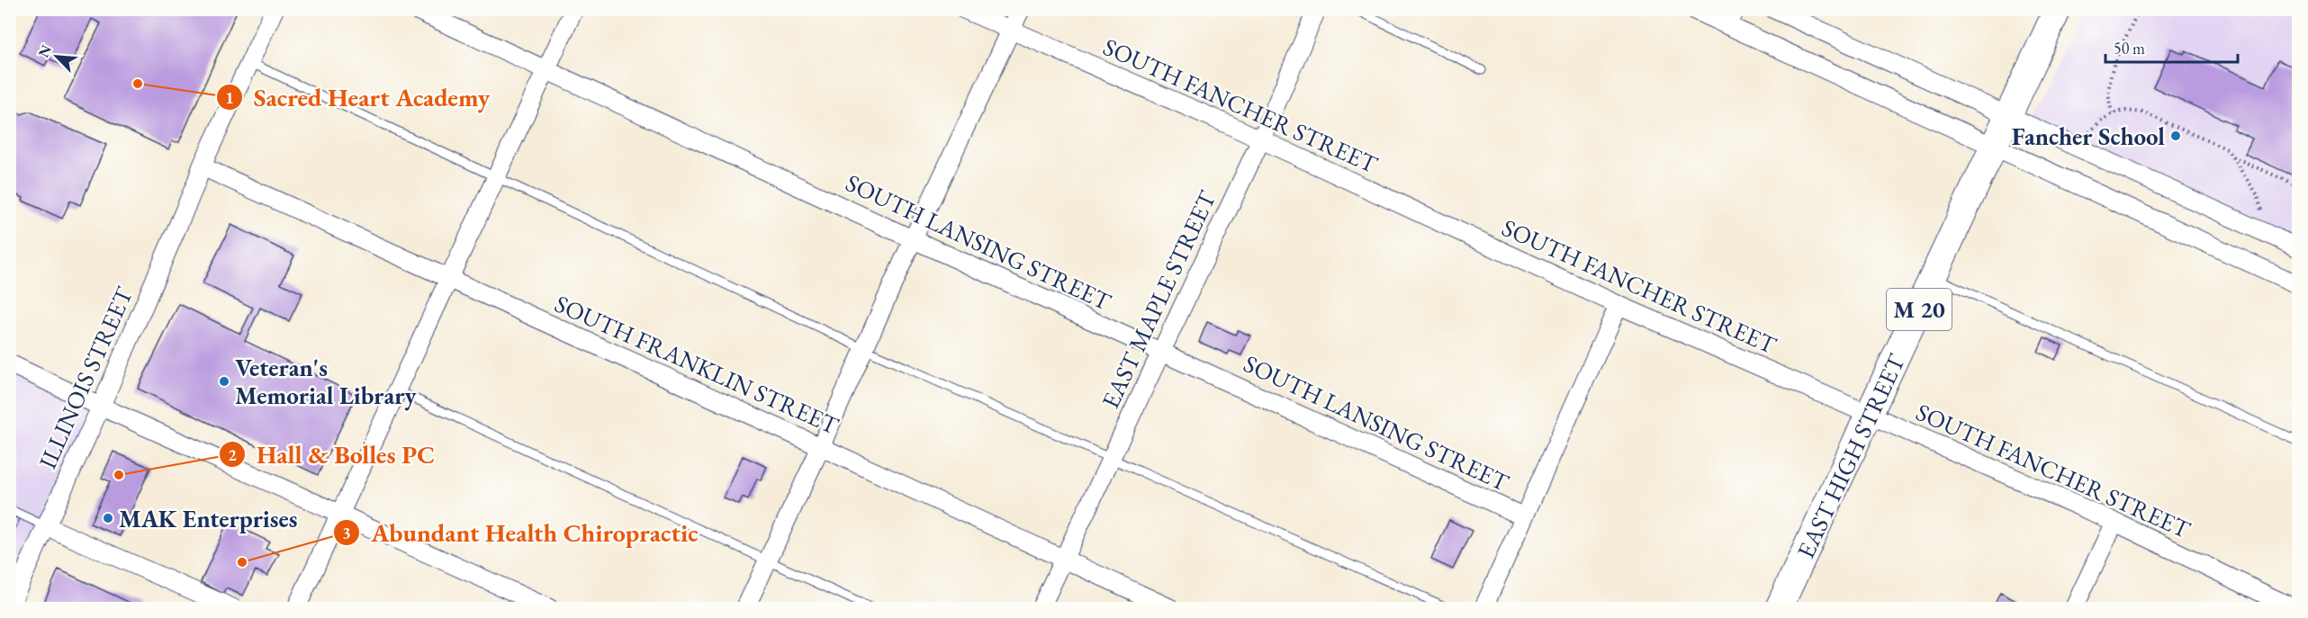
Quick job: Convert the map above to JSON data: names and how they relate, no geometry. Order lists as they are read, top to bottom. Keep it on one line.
{"streets":{"main road":["M 20","EAST HIGH STREET"],"street":["SOUTH FANCHER STREET","SOUTH LANSING STREET","EAST MAPLE STREET","SOUTH FRANKLIN STREET","ILLINOIS STREET"]},"crossings":[["SOUTH FANCHER STREET","EAST MAPLE STREET"],["SOUTH FANCHER STREET","EAST HIGH STREET"],["SOUTH LANSING STREET","EAST MAPLE STREET"],["EAST MAPLE STREET","SOUTH FRANKLIN STREET"],["SOUTH FRANKLIN STREET","ILLINOIS STREET"]],"places":["Sacred Heart Academy","Fancher School","Veteran's Memorial Library","Hall & Bolles PC","MAK Enterprises","Abundant Health Chiropractic"],"scale_bar":"50 m","north":"top left"}
